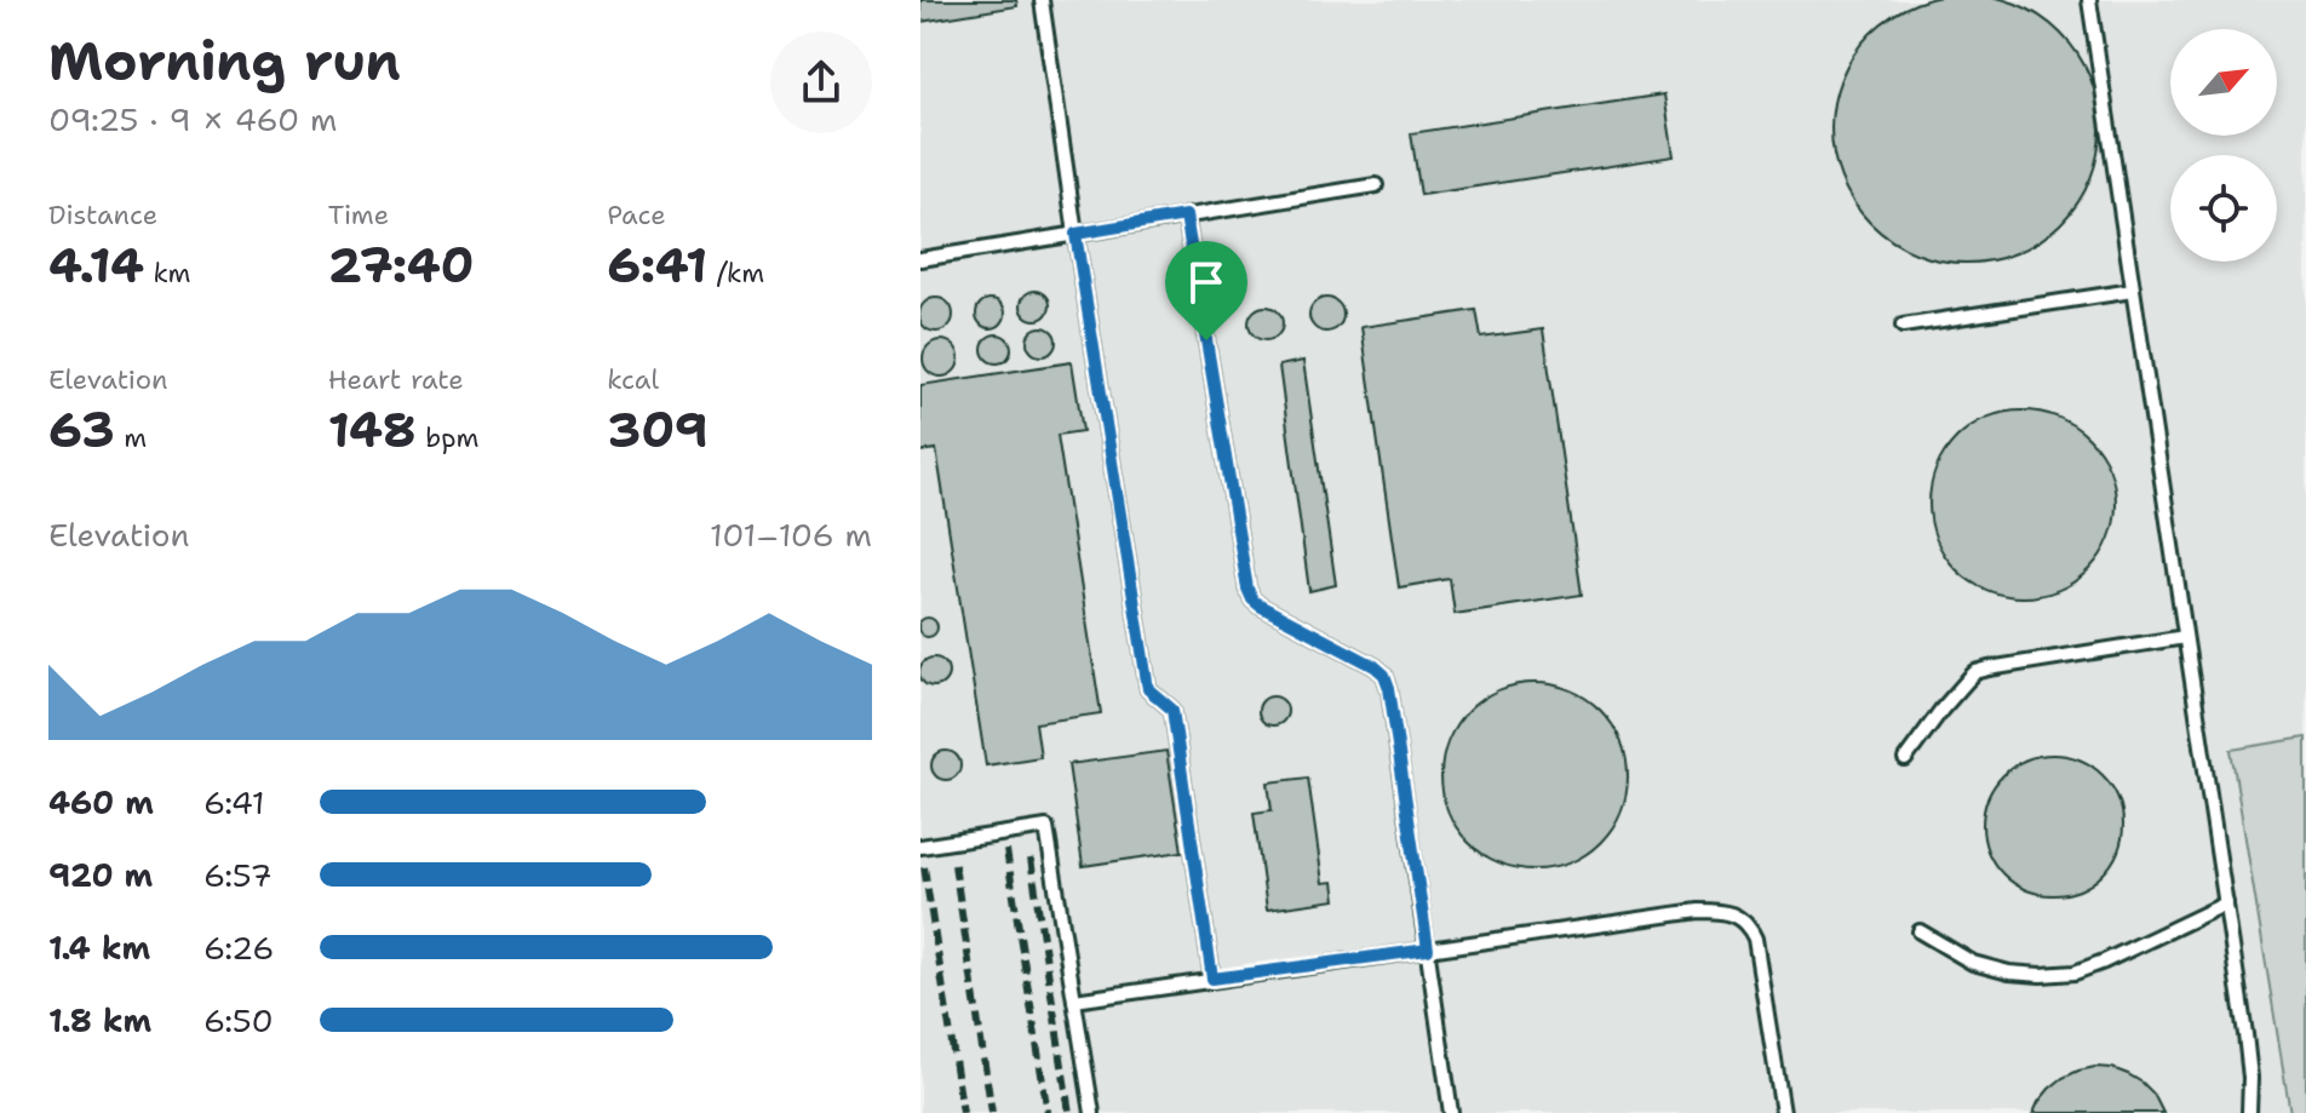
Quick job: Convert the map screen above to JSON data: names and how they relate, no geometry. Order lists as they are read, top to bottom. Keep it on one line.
{"north":"top right","page":{"heading":["Morning run","09:25 · 9 × 460 m"],"stats":[["Distance","4.14 km"],["Time","27:40"],["Pace","6:41 /km"],["Elevation","63 m"],["Heart rate","148 bpm"],["kcal","309"]],"chart":["Elevation","101–106 m"],"list":[{"name":"460 m","note":"6:41"},{"name":"920 m","note":"6:57"},{"name":"1.4 km","note":"6:26"},{"name":"1.8 km","note":"6:50"}]}}
